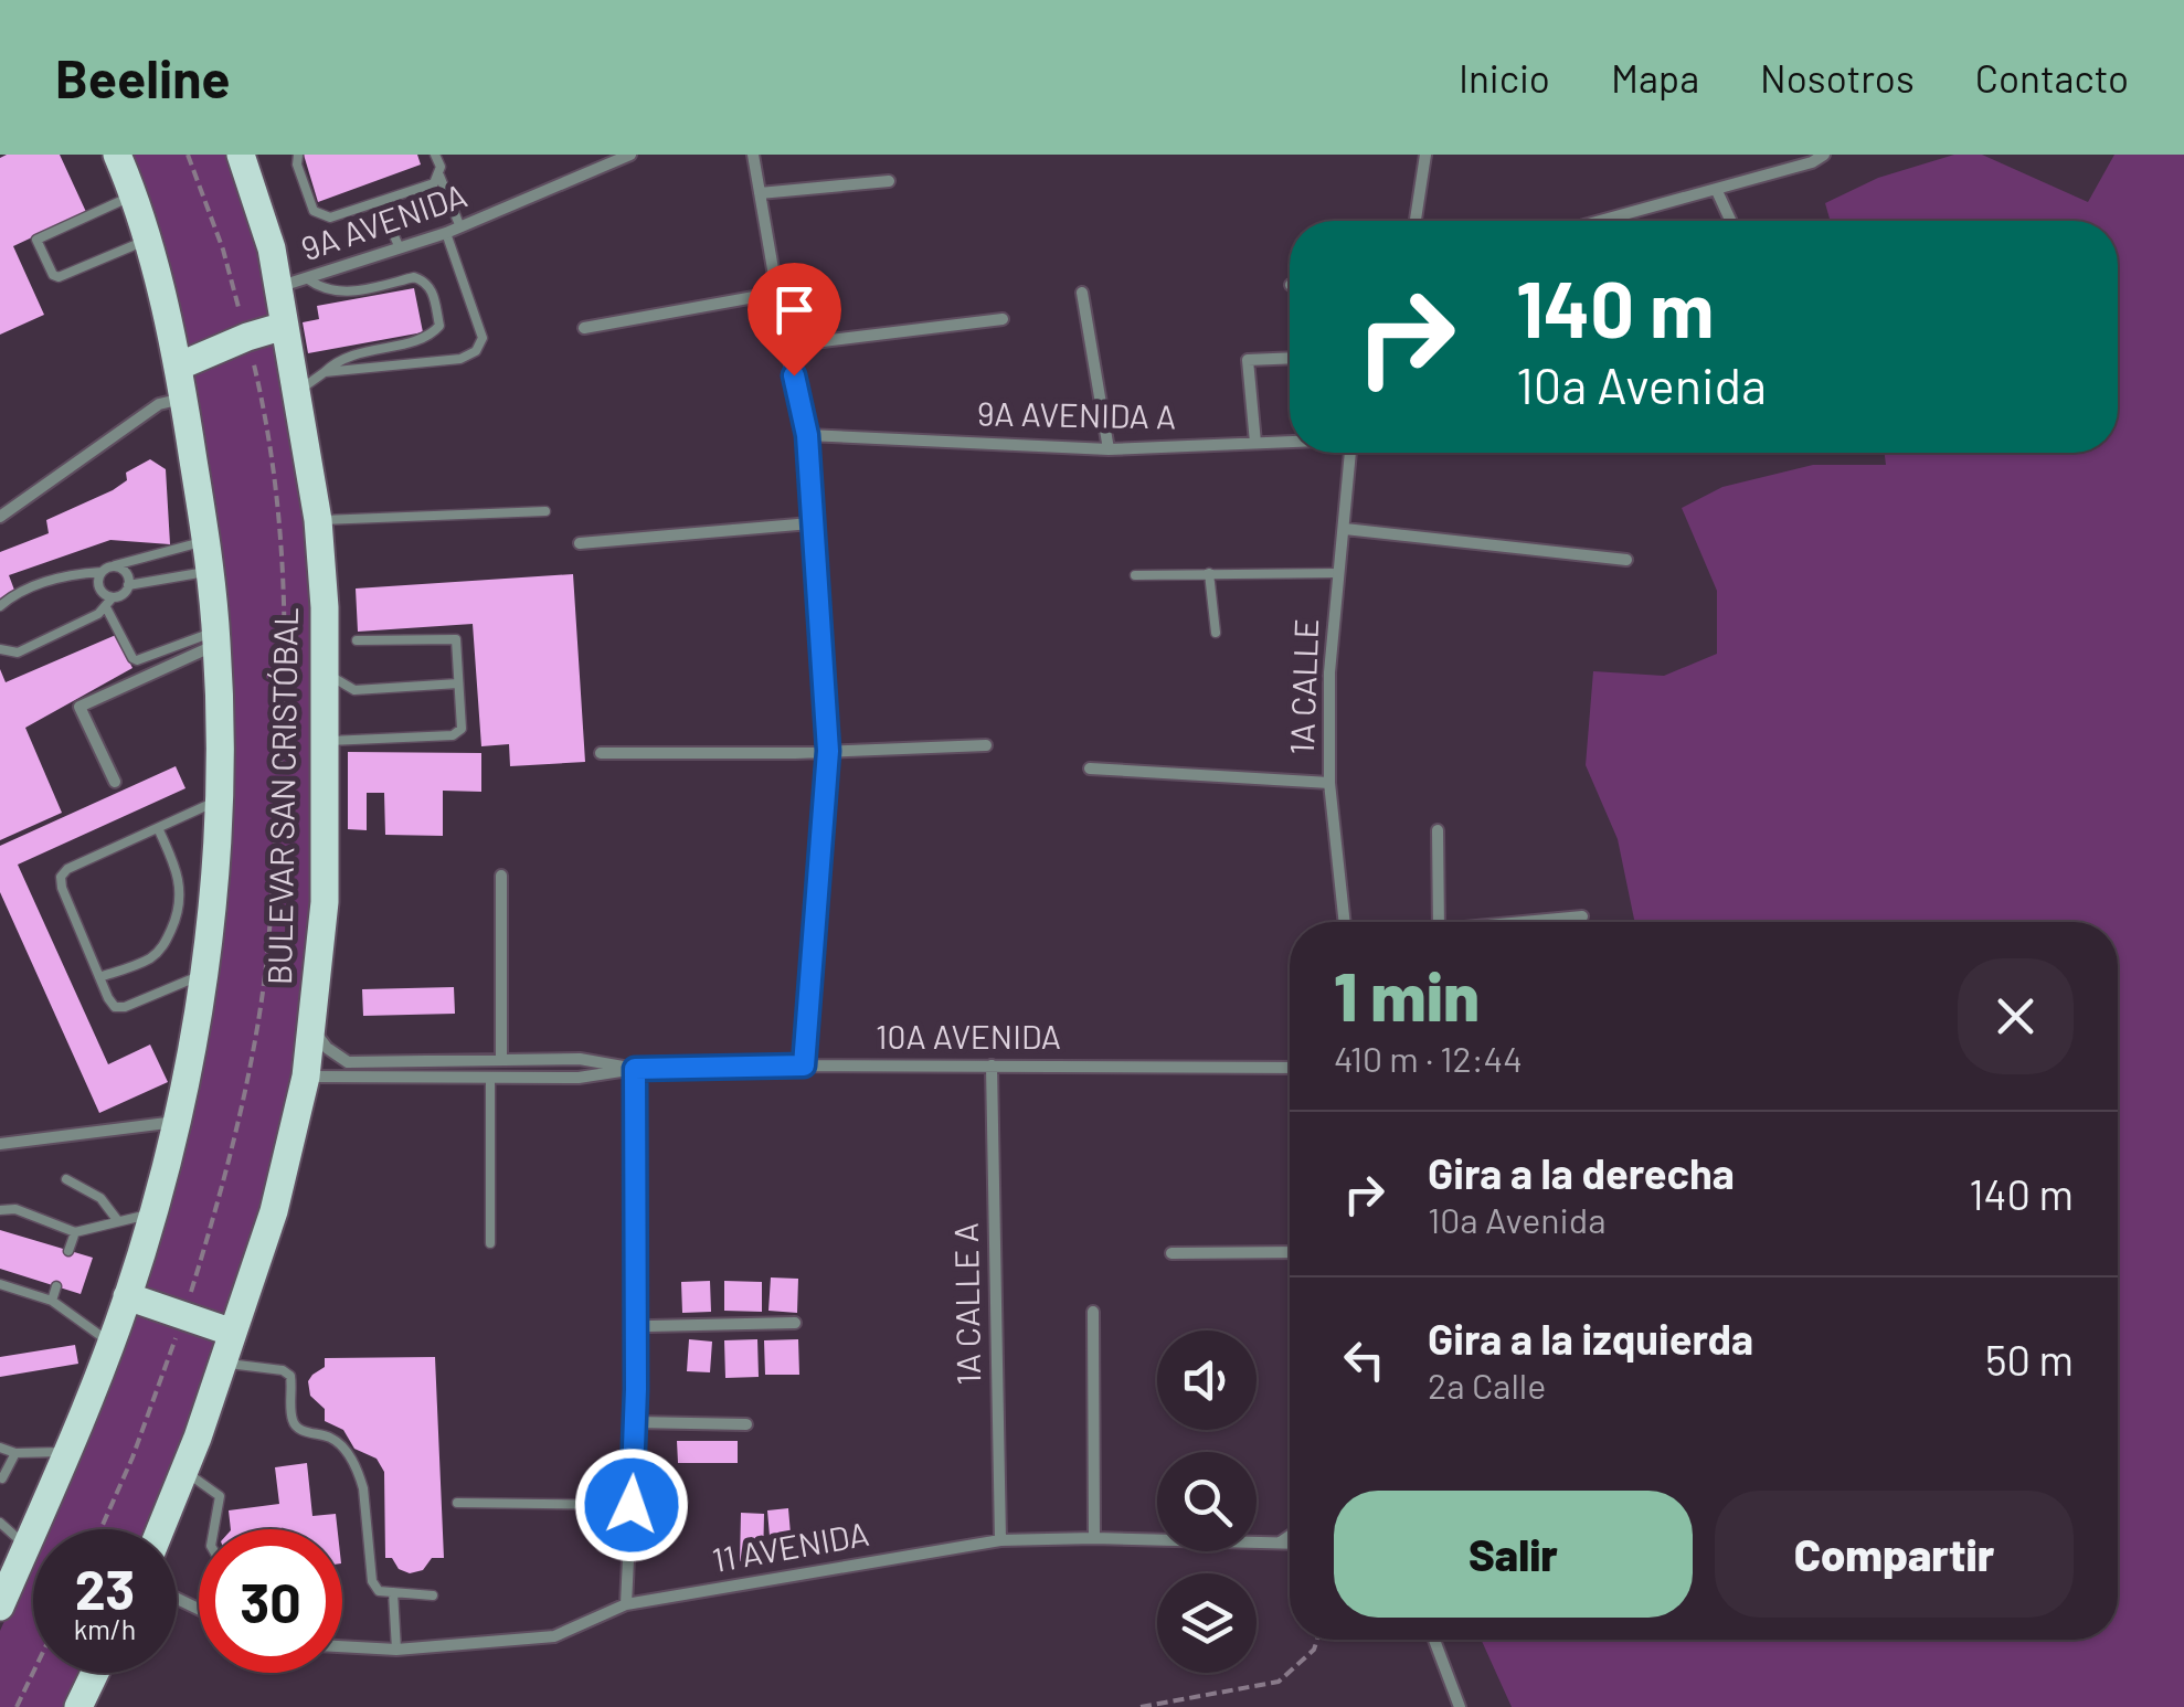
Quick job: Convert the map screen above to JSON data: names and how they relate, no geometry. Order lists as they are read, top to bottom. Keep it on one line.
{"streets":{"main road":["BULEVAR SAN CRISTÓBAL"],"street":["9A AVENIDA","9A AVENIDA A","1A CALLE","10A AVENIDA","1A CALLE A","11 AVENIDA"]},"crossings":[["9A AVENIDA","BULEVAR SAN CRISTÓBAL"],["BULEVAR SAN CRISTÓBAL","10A AVENIDA"],["10A AVENIDA","1A CALLE A"],["1A CALLE A","11 AVENIDA"]],"page":{"header":"Beeline","nav":["Inicio","Mapa","Nosotros","Contacto"],"turn":["140 m","10a Avenida"],"heading":["1 min","410 m · 12:44"],"list":[{"name":"Gira a la derecha","note":"10a Avenida","value":"140 m"},{"name":"Gira a la izquierda","note":"2a Calle","value":"50 m"}],"buttons":["Salir","Compartir"],"speed":"23 km/h","limit":"30"}}
